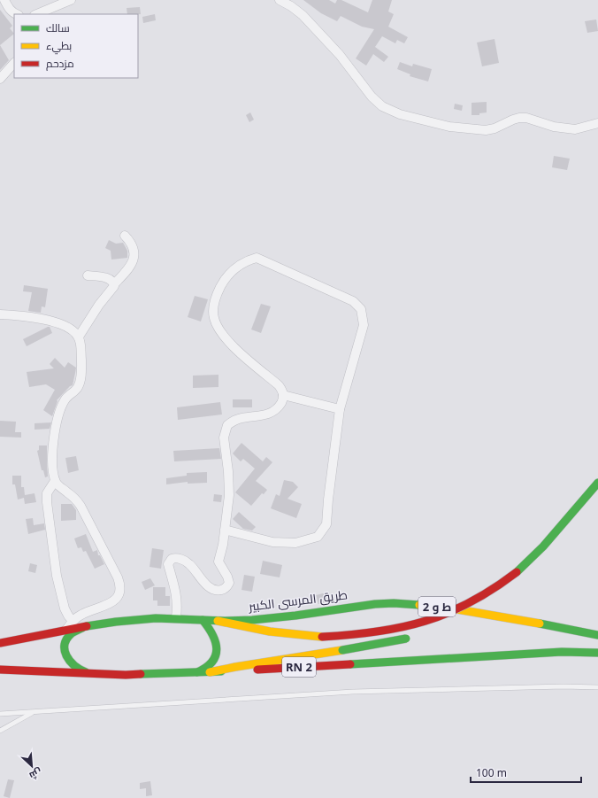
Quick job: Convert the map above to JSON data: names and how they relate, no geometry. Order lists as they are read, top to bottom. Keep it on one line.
{"streets":{"main road":["طريق المرسى الكبير","ط و 2","RN 2"]},"legend":["سالك","بطيء","مزدحم"],"scale_bar":"100 m","north":"bottom right"}
